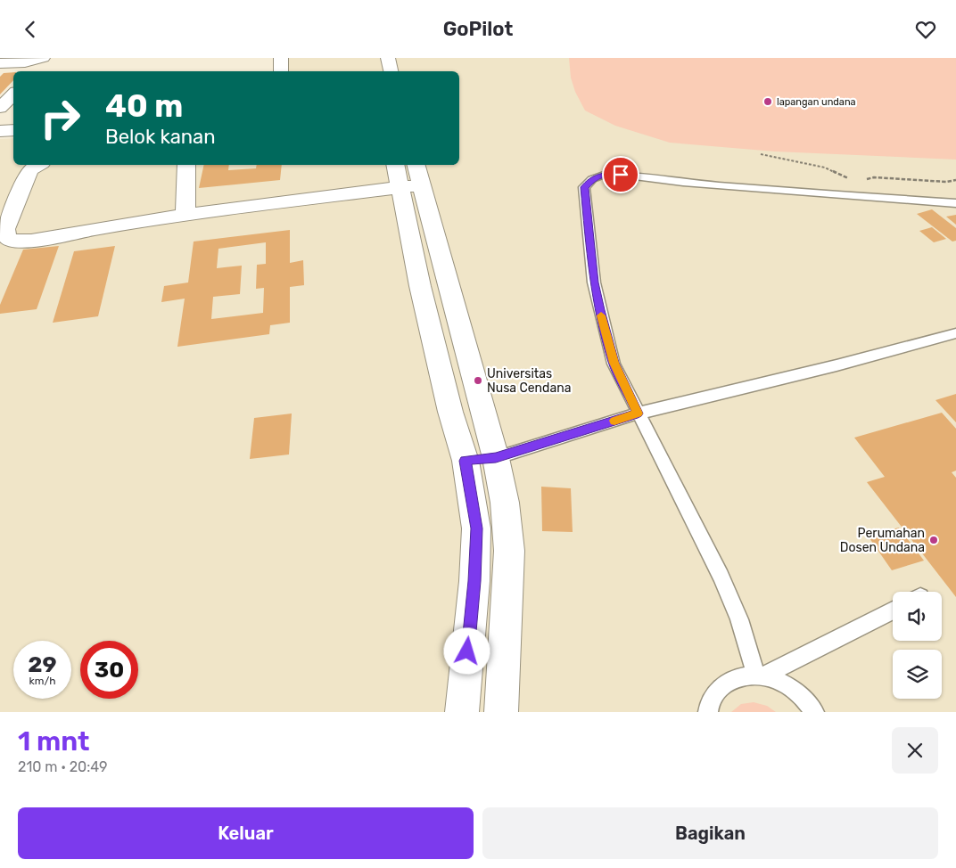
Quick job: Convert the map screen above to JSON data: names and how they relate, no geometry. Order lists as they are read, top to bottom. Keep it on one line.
{"places":["lapangan undana","Universitas Nusa Cendana","Perumahan Dosen Undana"],"page":{"header":"GoPilot","turn":["40 m","Belok kanan"],"speed":"29 km/h","limit":"30","heading":["1 mnt","210 m · 20:49"],"buttons":["Keluar","Bagikan"]}}
